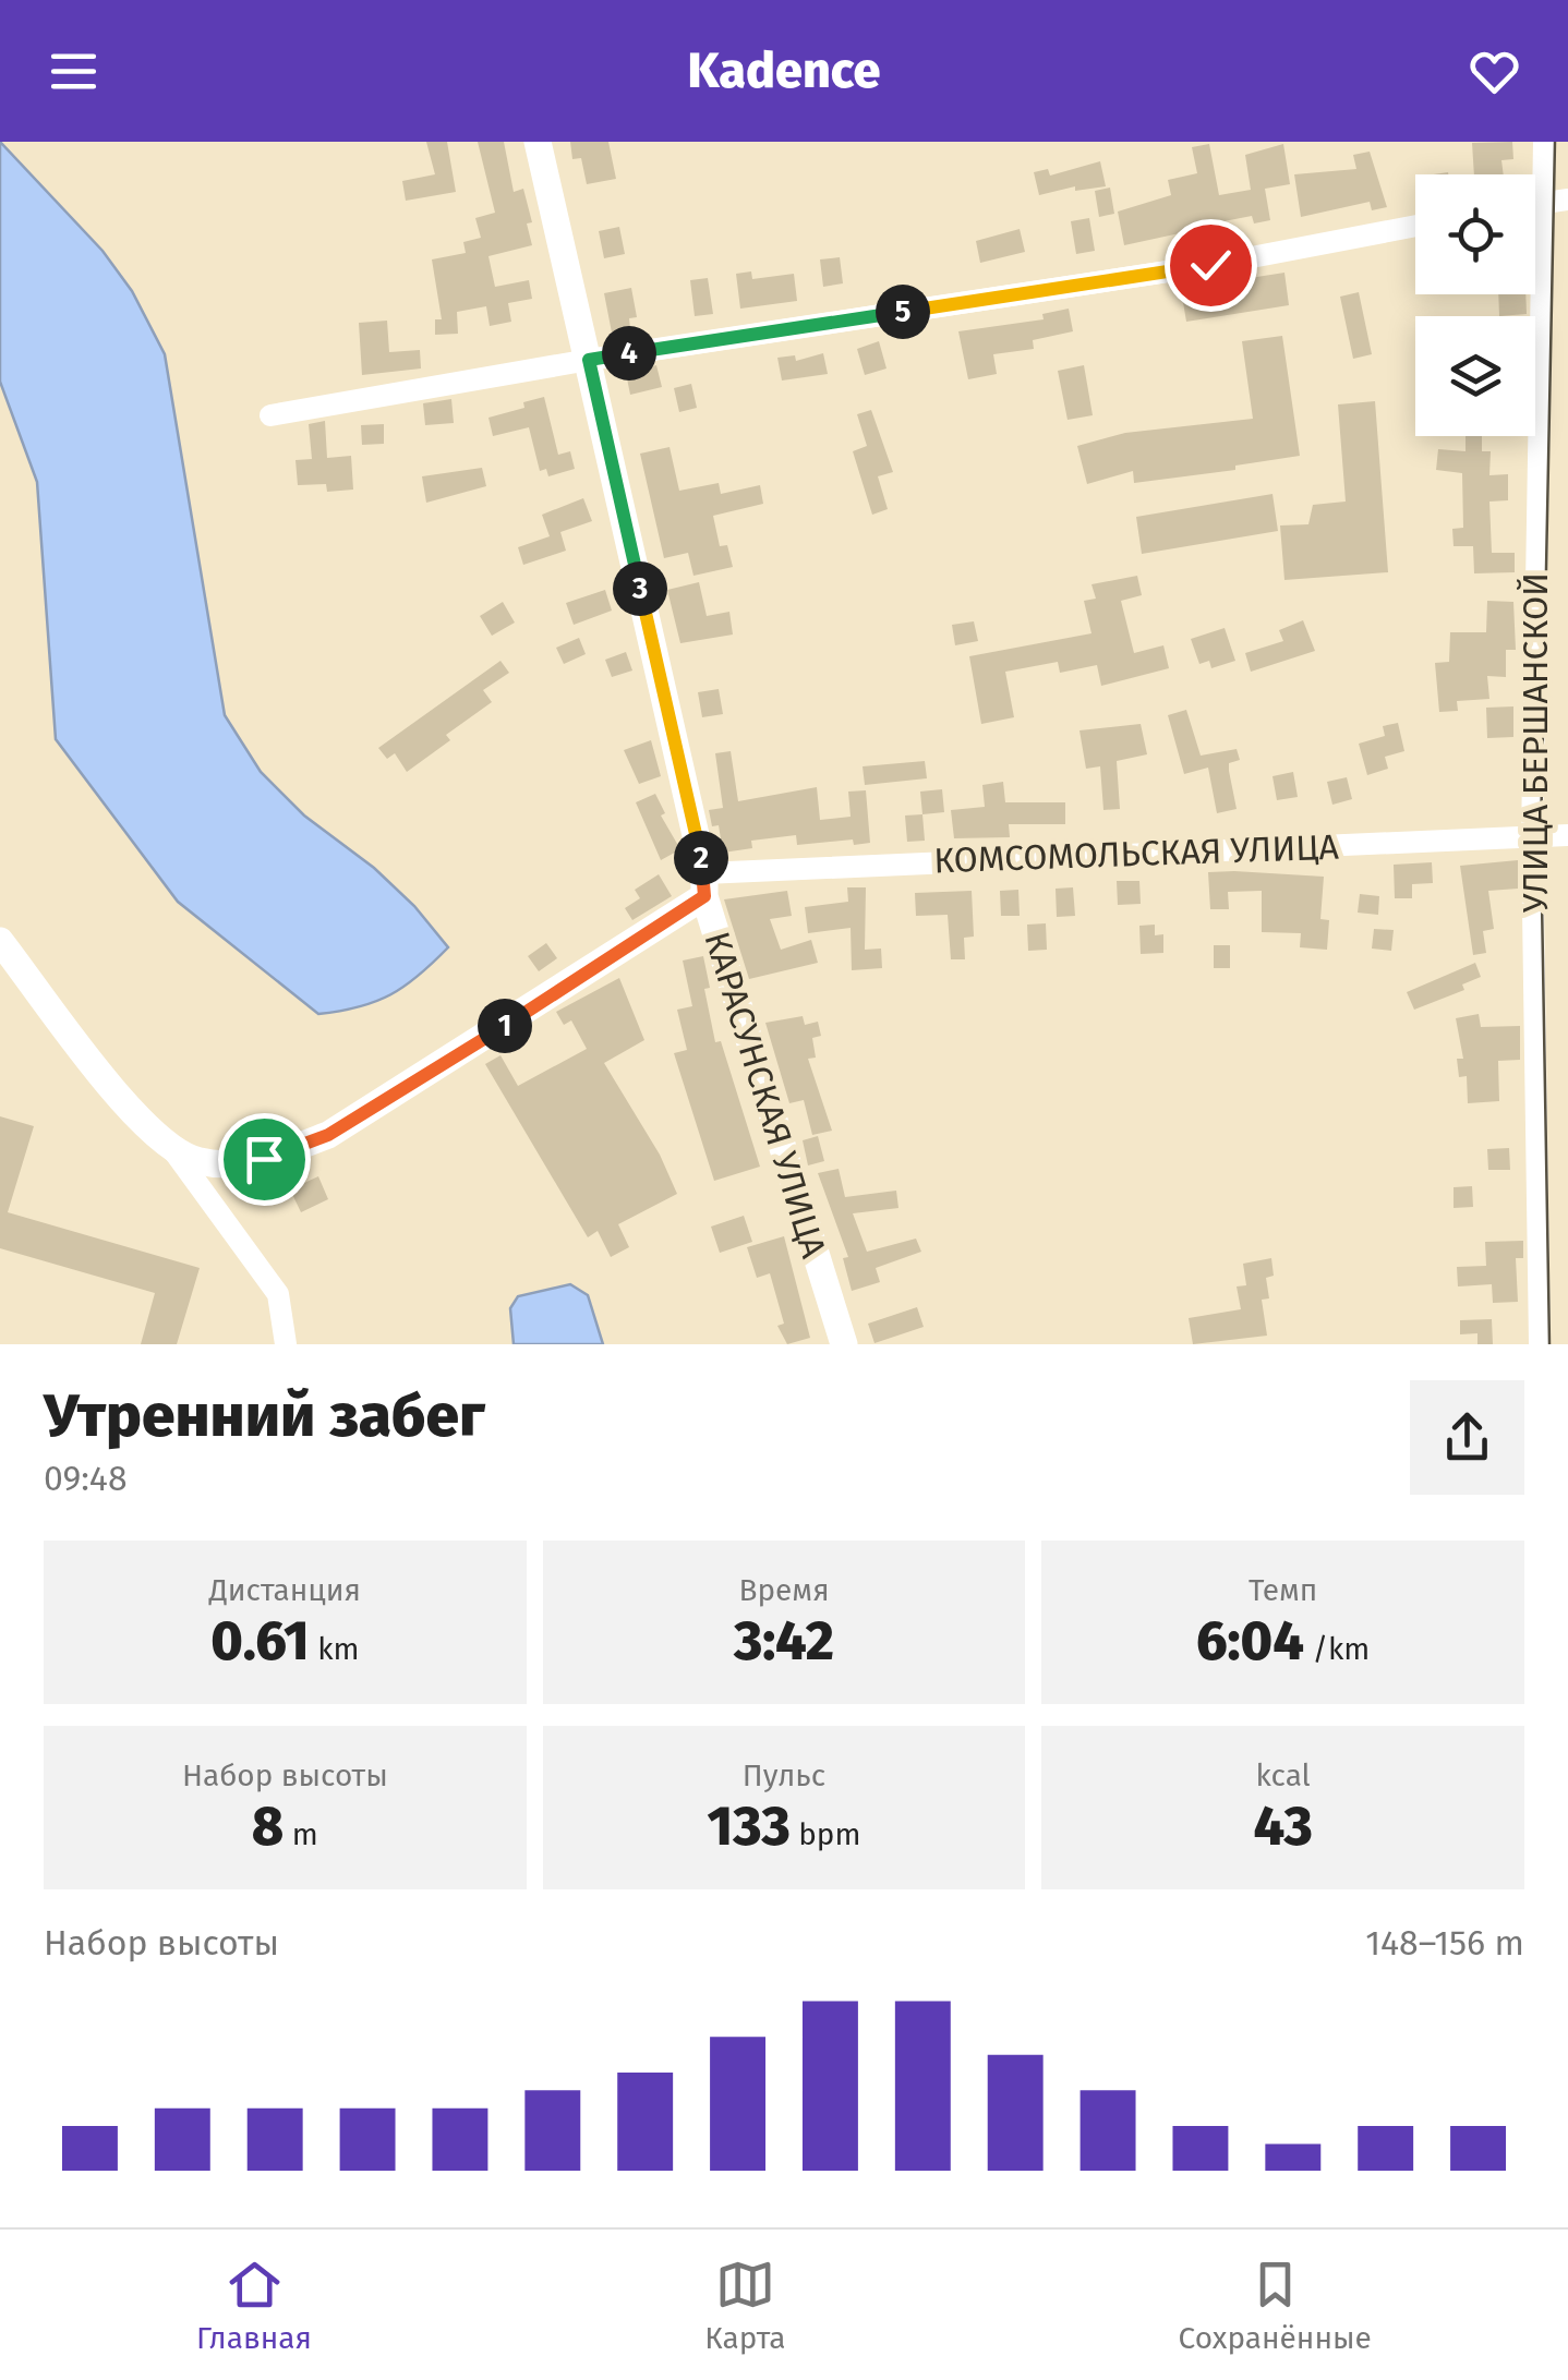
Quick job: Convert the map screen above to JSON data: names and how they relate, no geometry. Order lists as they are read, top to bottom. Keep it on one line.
{"streets":{"street":["УЛИЦА БЕРШАНСКОЙ","КОМСОМОЛЬСКАЯ УЛИЦА","КАРАСУНСКАЯ УЛИЦА"]},"crossings":[["УЛИЦА БЕРШАНСКОЙ","КОМСОМОЛЬСКАЯ УЛИЦА"],["КОМСОМОЛЬСКАЯ УЛИЦА","КАРАСУНСКАЯ УЛИЦА"]],"page":{"header":"Kadence","pins":["5","4","3","2","1"],"heading":["Утренний забег","09:48"],"stats":[["Дистанция","0.61 km"],["Время","3:42"],["Темп","6:04 /km"],["Набор высоты","8 m"],["Пульс","133 bpm"],["kcal","43"]],"chart":["Набор высоты","148–156 m"],"tabs":["Главная","Карта","Сохранённые"]}}
